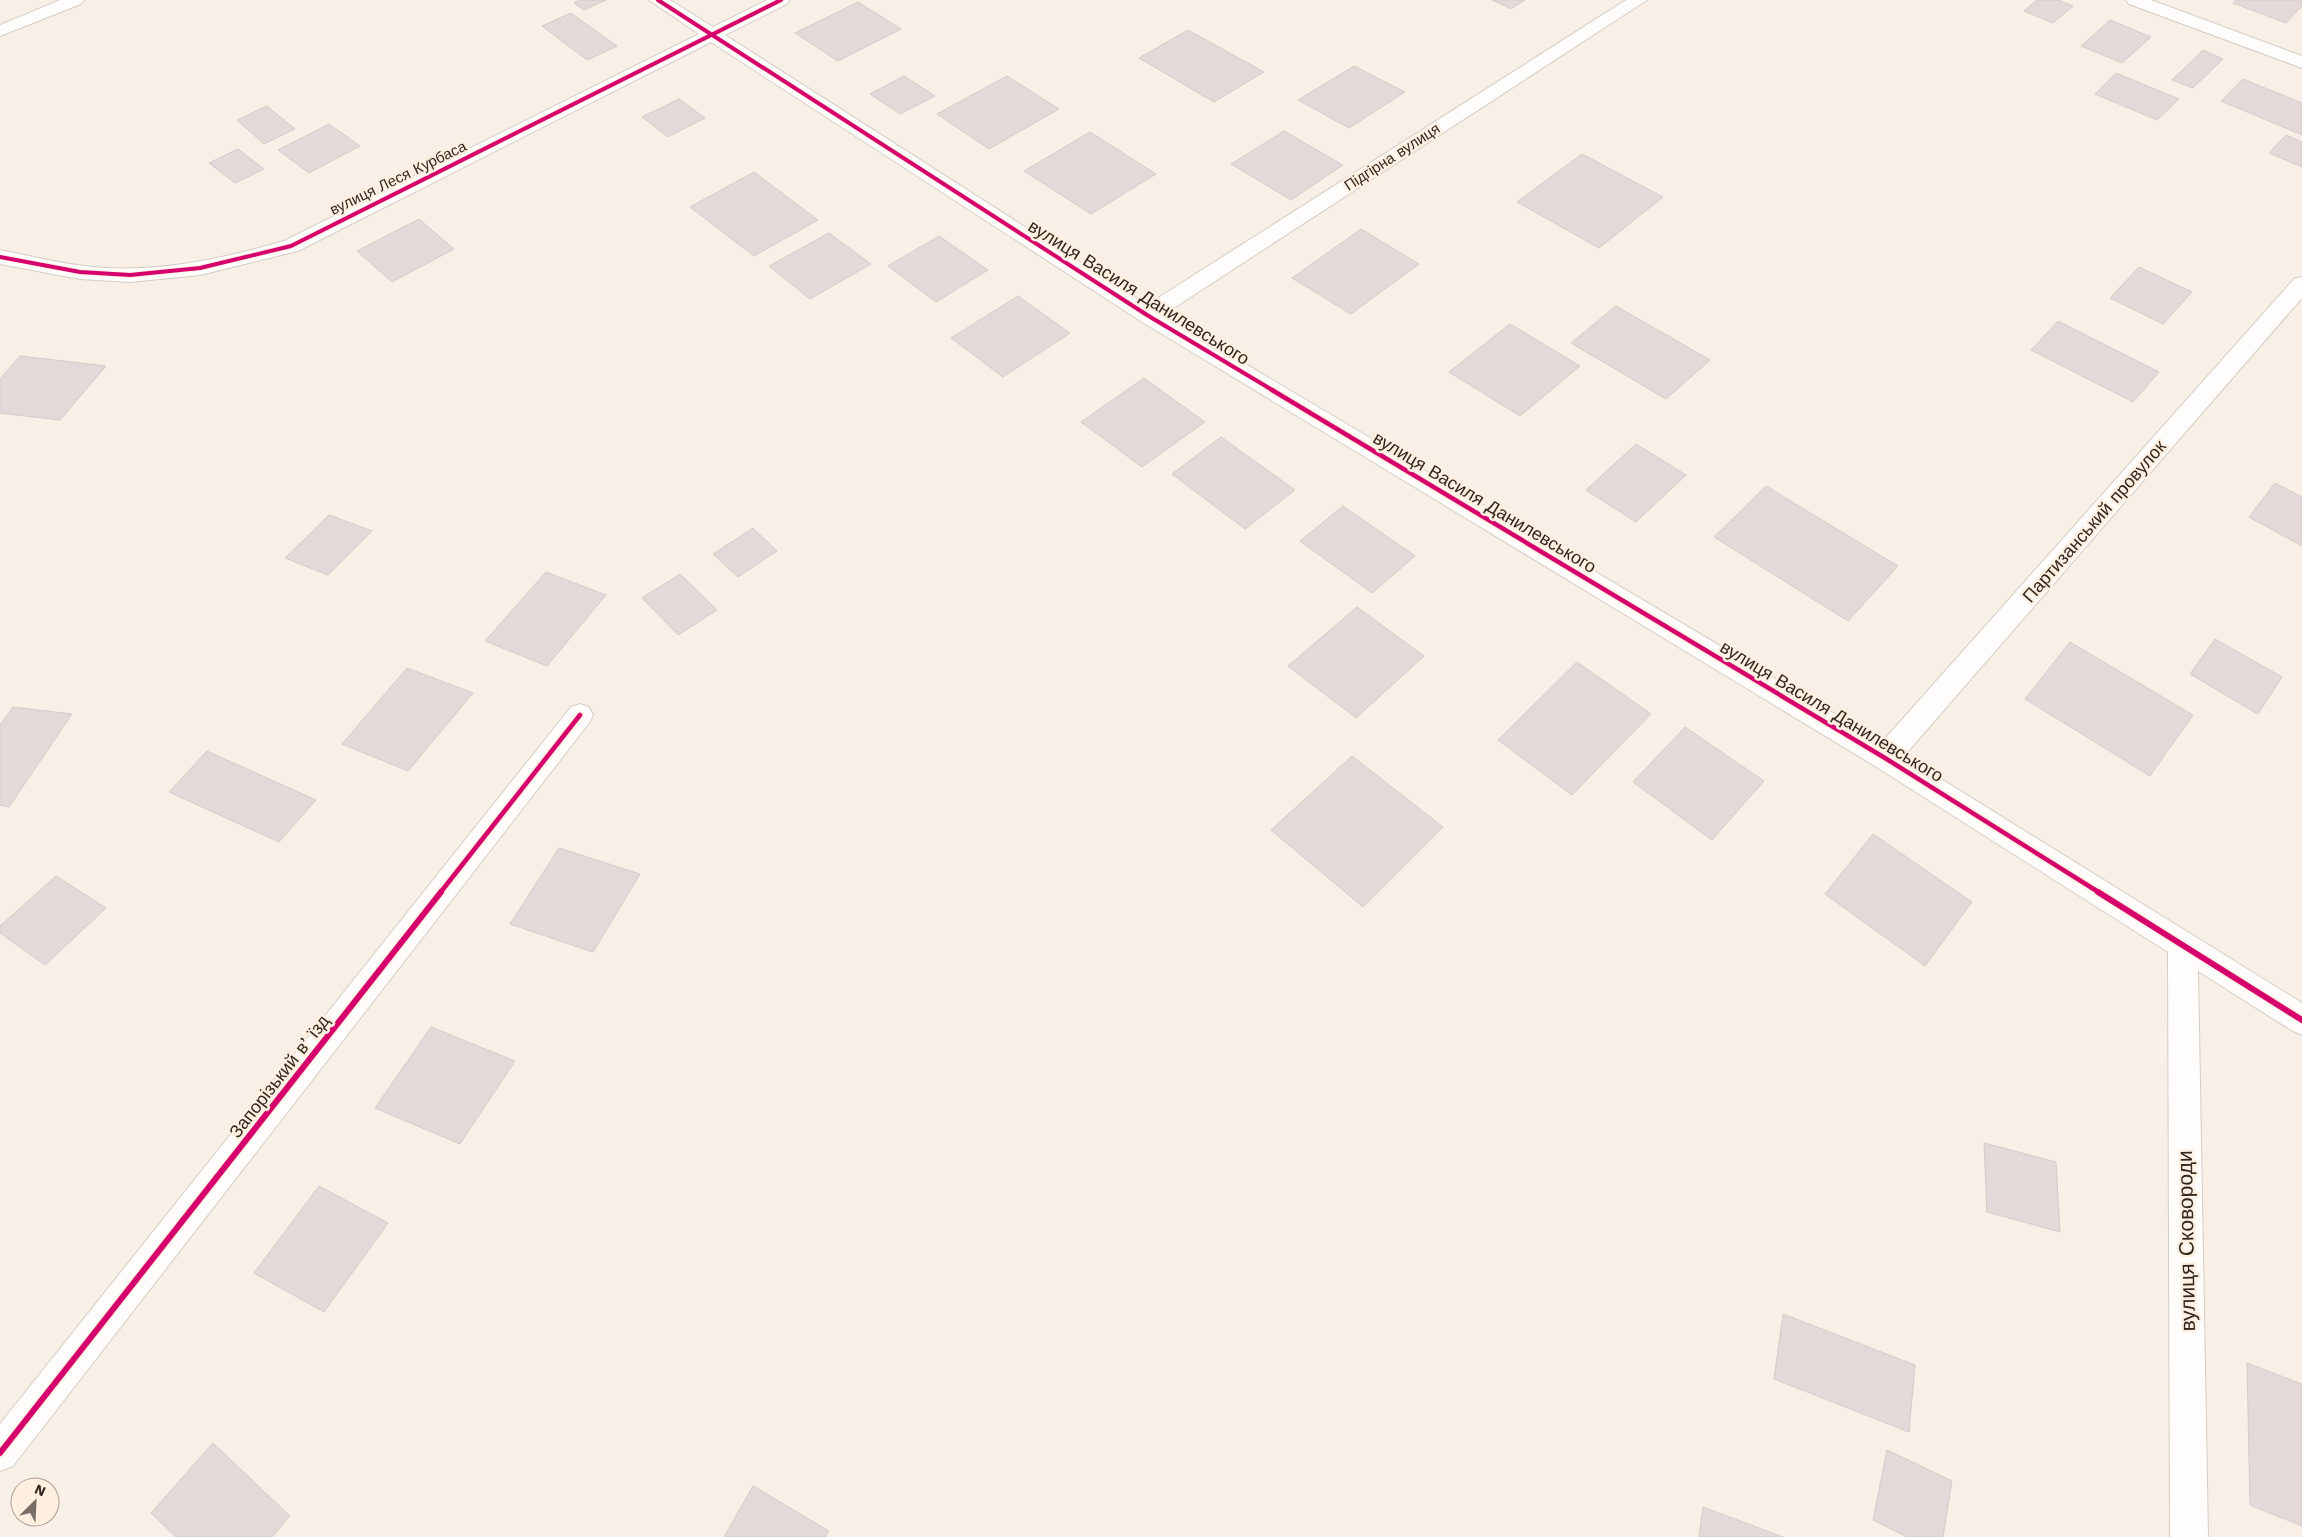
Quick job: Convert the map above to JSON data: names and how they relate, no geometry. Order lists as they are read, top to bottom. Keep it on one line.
{"streets":{"street":["Підгірна вулиця","вулиця Леся Курбаса","вулиця Василя Данилевського","Партизанський провулок","Запорізький вʼїзд","вулиця Сковороди"]},"crossings":[["Підгірна вулиця","вулиця Василя Данилевського"],["вулиця Леся Курбаса","вулиця Василя Данилевського"],["вулиця Василя Данилевського","Партизанський провулок"],["вулиця Василя Данилевського","вулиця Сковороди"]],"north":"top right"}
